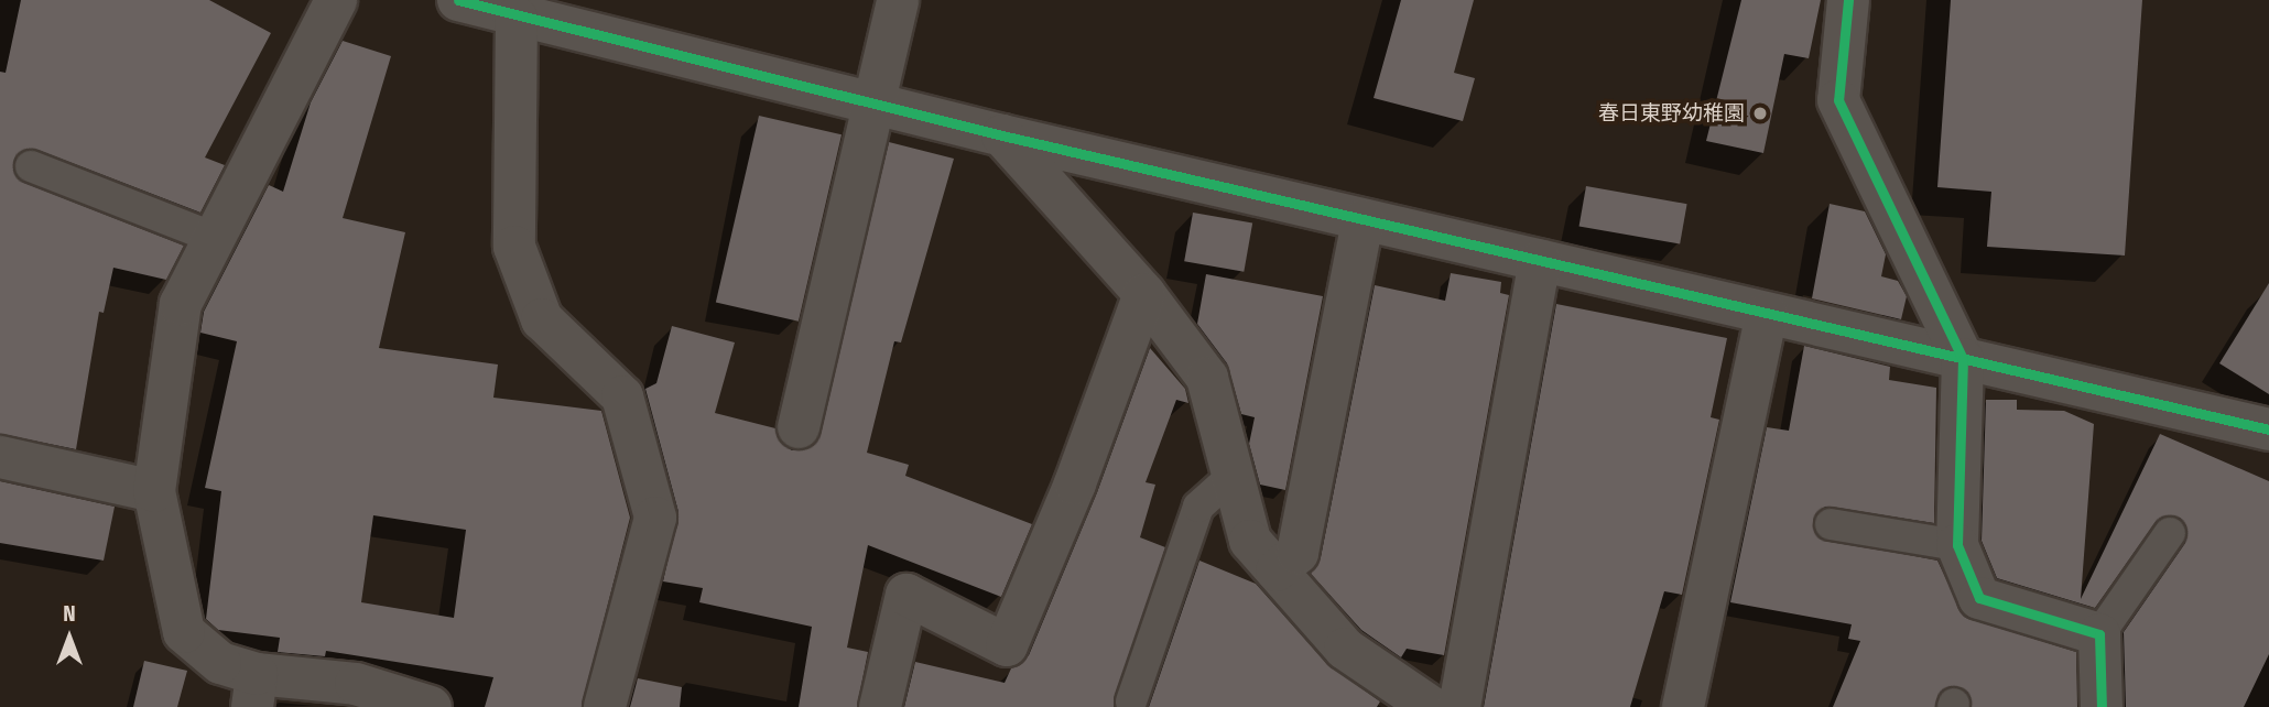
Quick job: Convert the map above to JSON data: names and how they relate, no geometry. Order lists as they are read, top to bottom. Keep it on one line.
{"places":["春日東野幼稚園"],"north":"top"}
